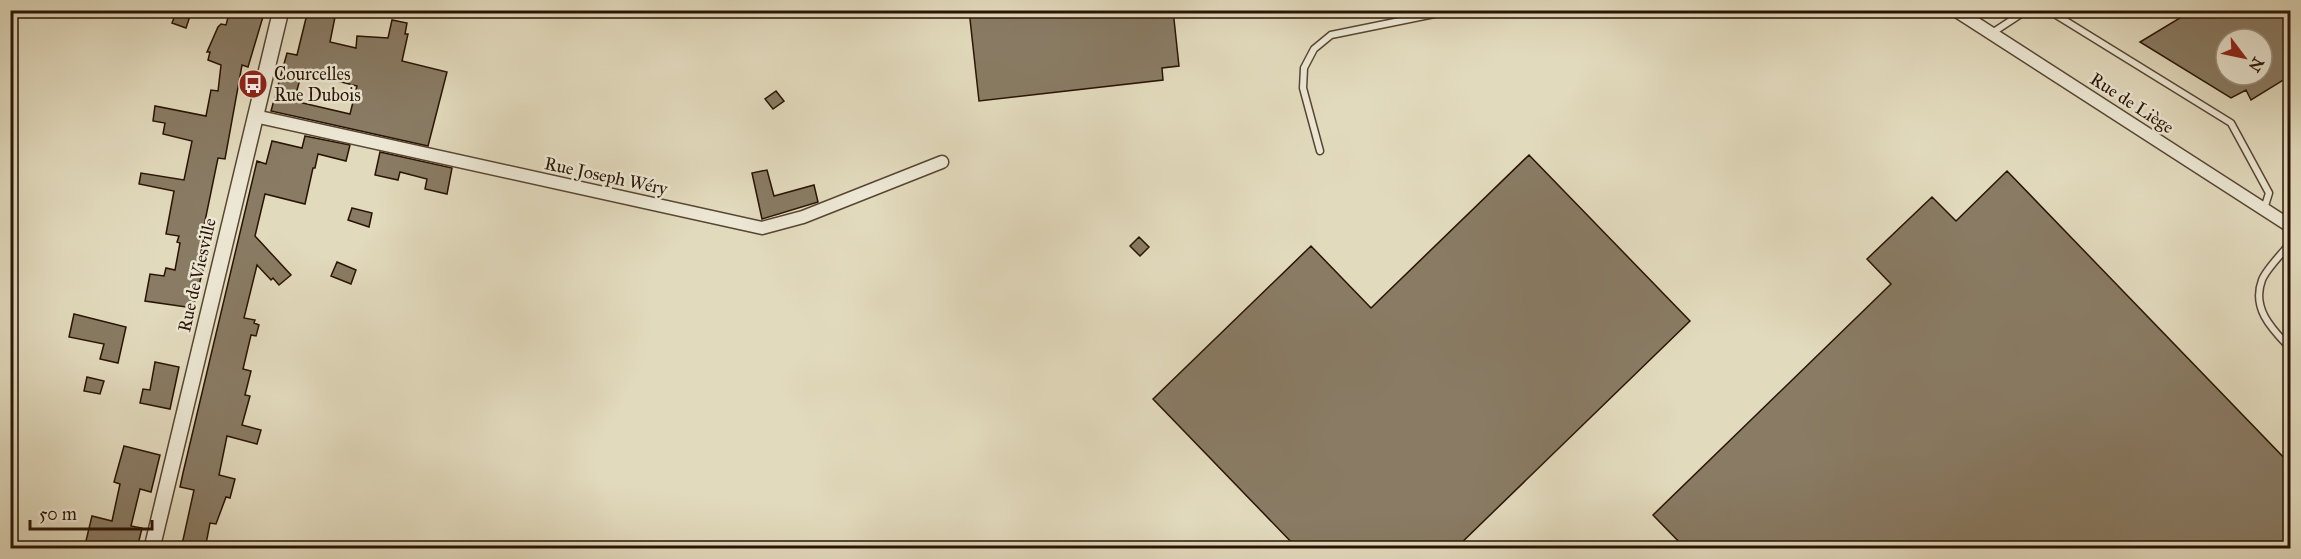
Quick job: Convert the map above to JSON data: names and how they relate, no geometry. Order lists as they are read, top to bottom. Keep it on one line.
{"streets":{"street":["Rue de Liège","Rue Joseph Wéry","Rue de Viesville"]},"crossings":[["Rue Joseph Wéry","Rue de Viesville"]],"places":{"bus stop":["Courcelles Rue Dubois"]},"scale_bar":"50 m","north":"bottom right"}
